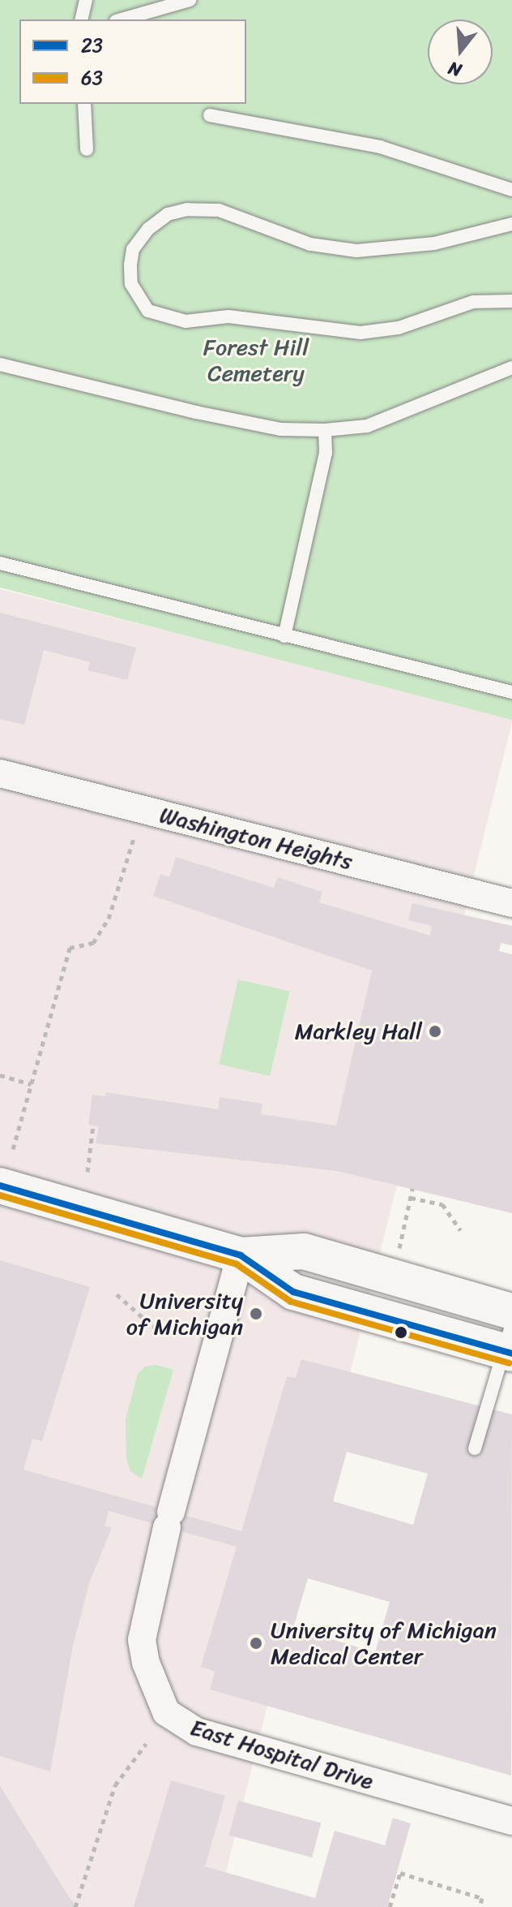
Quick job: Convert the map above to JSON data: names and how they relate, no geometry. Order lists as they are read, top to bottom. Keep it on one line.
{"streets":{"street":["Washington Heights","East Hospital Drive"]},"parks":["Forest Hill Cemetery"],"places":["Markley Hall","University of Michigan","University of Michigan Medical Center"],"lines":["transit line 23","transit line 63"],"legend":["23","63"],"north":"bottom"}
